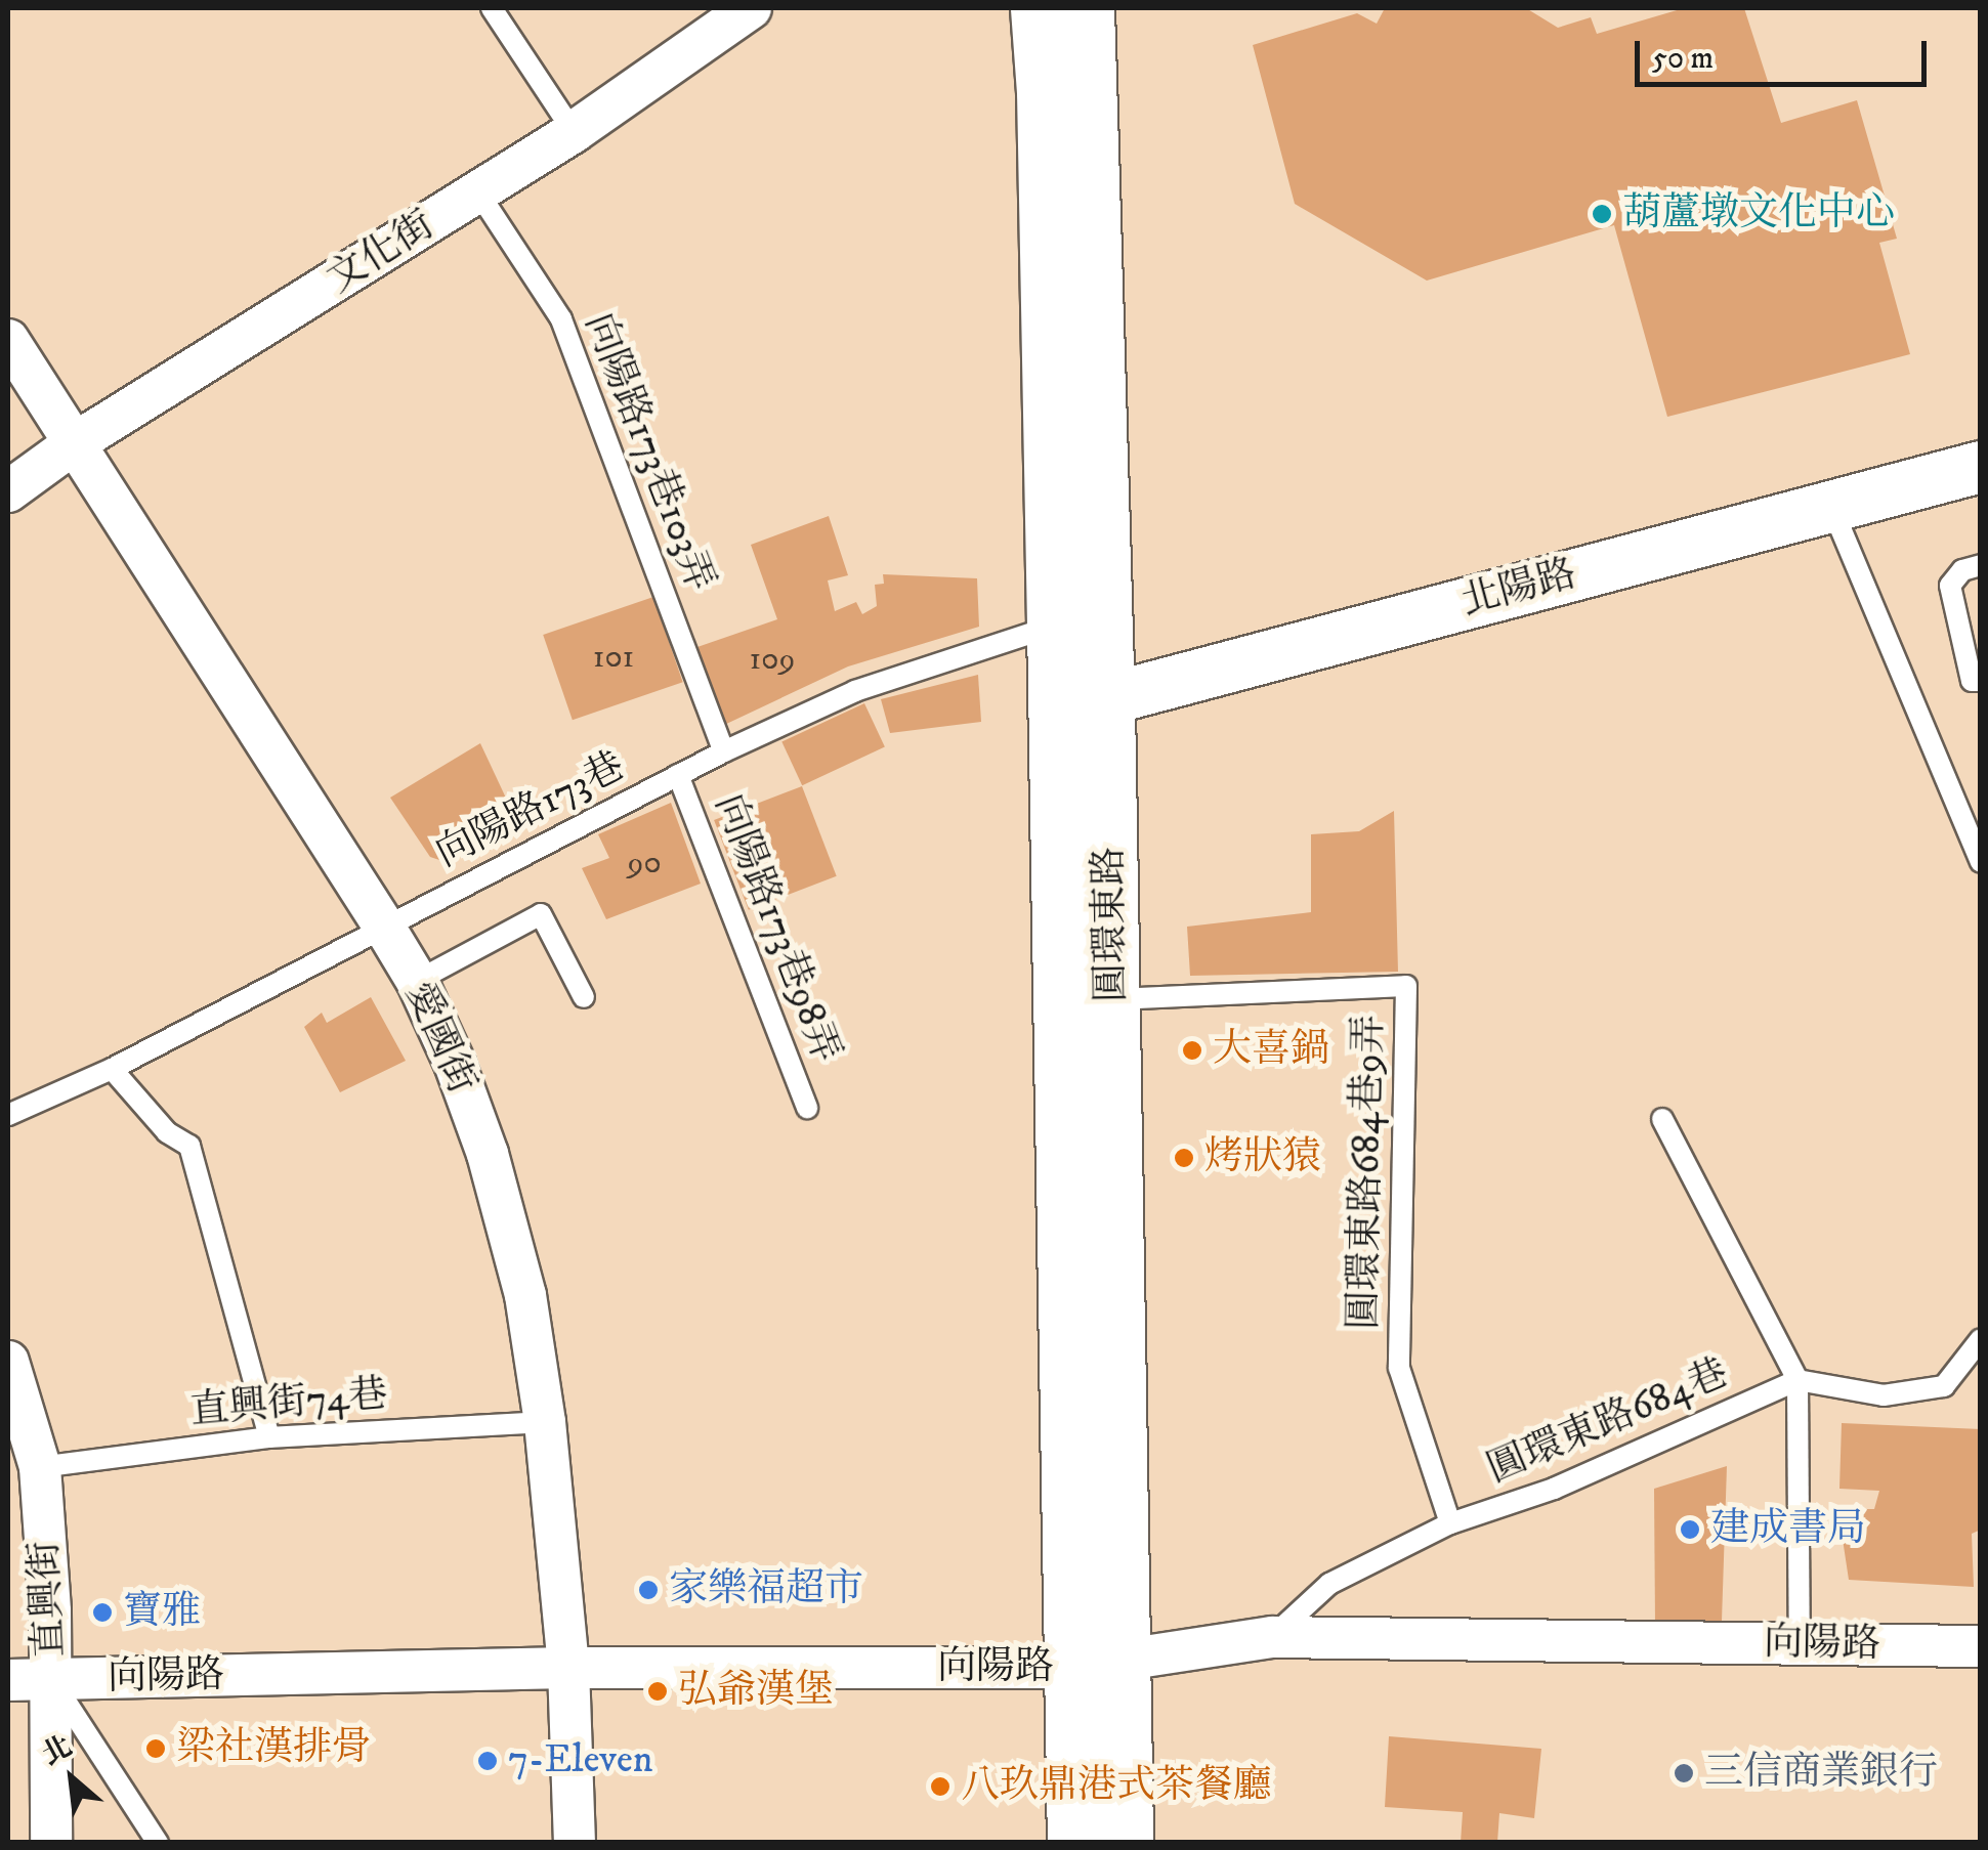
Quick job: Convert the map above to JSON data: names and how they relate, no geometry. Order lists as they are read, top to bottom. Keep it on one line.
{"streets":{"main road":["圓環東路"],"street":["文化街","北陽路","愛國街","直興街","向陽路"],"lane":["向陽路173巷103弄","向陽路173巷","向陽路173巷98弄","圓環東路684巷9弄","直興街74巷","圓環東路684巷"]},"crossings":[["文化街","向陽路173巷103弄"],["文化街","愛國街"],["向陽路173巷103弄","向陽路173巷"],["北陽路","圓環東路"],["向陽路173巷","圓環東路"],["向陽路173巷","向陽路173巷98弄"],["向陽路173巷","愛國街"],["圓環東路","圓環東路684巷9弄"],["圓環東路","向陽路"],["愛國街","直興街74巷"],["愛國街","向陽路"],["圓環東路684巷9弄","圓環東路684巷"],["直興街74巷","直興街"],["圓環東路684巷","向陽路"],["直興街","向陽路"]],"places":["葫蘆墩文化中心","大喜鍋","烤狀猿","建成書局","家樂福超市","寶雅","弘爺漢堡","梁社漢排骨","7-Eleven","三信商業銀行","八玖鼎港式茶餐廳"],"house_numbers":["101","109","90"],"scale_bar":"50 m","north":"top left"}
